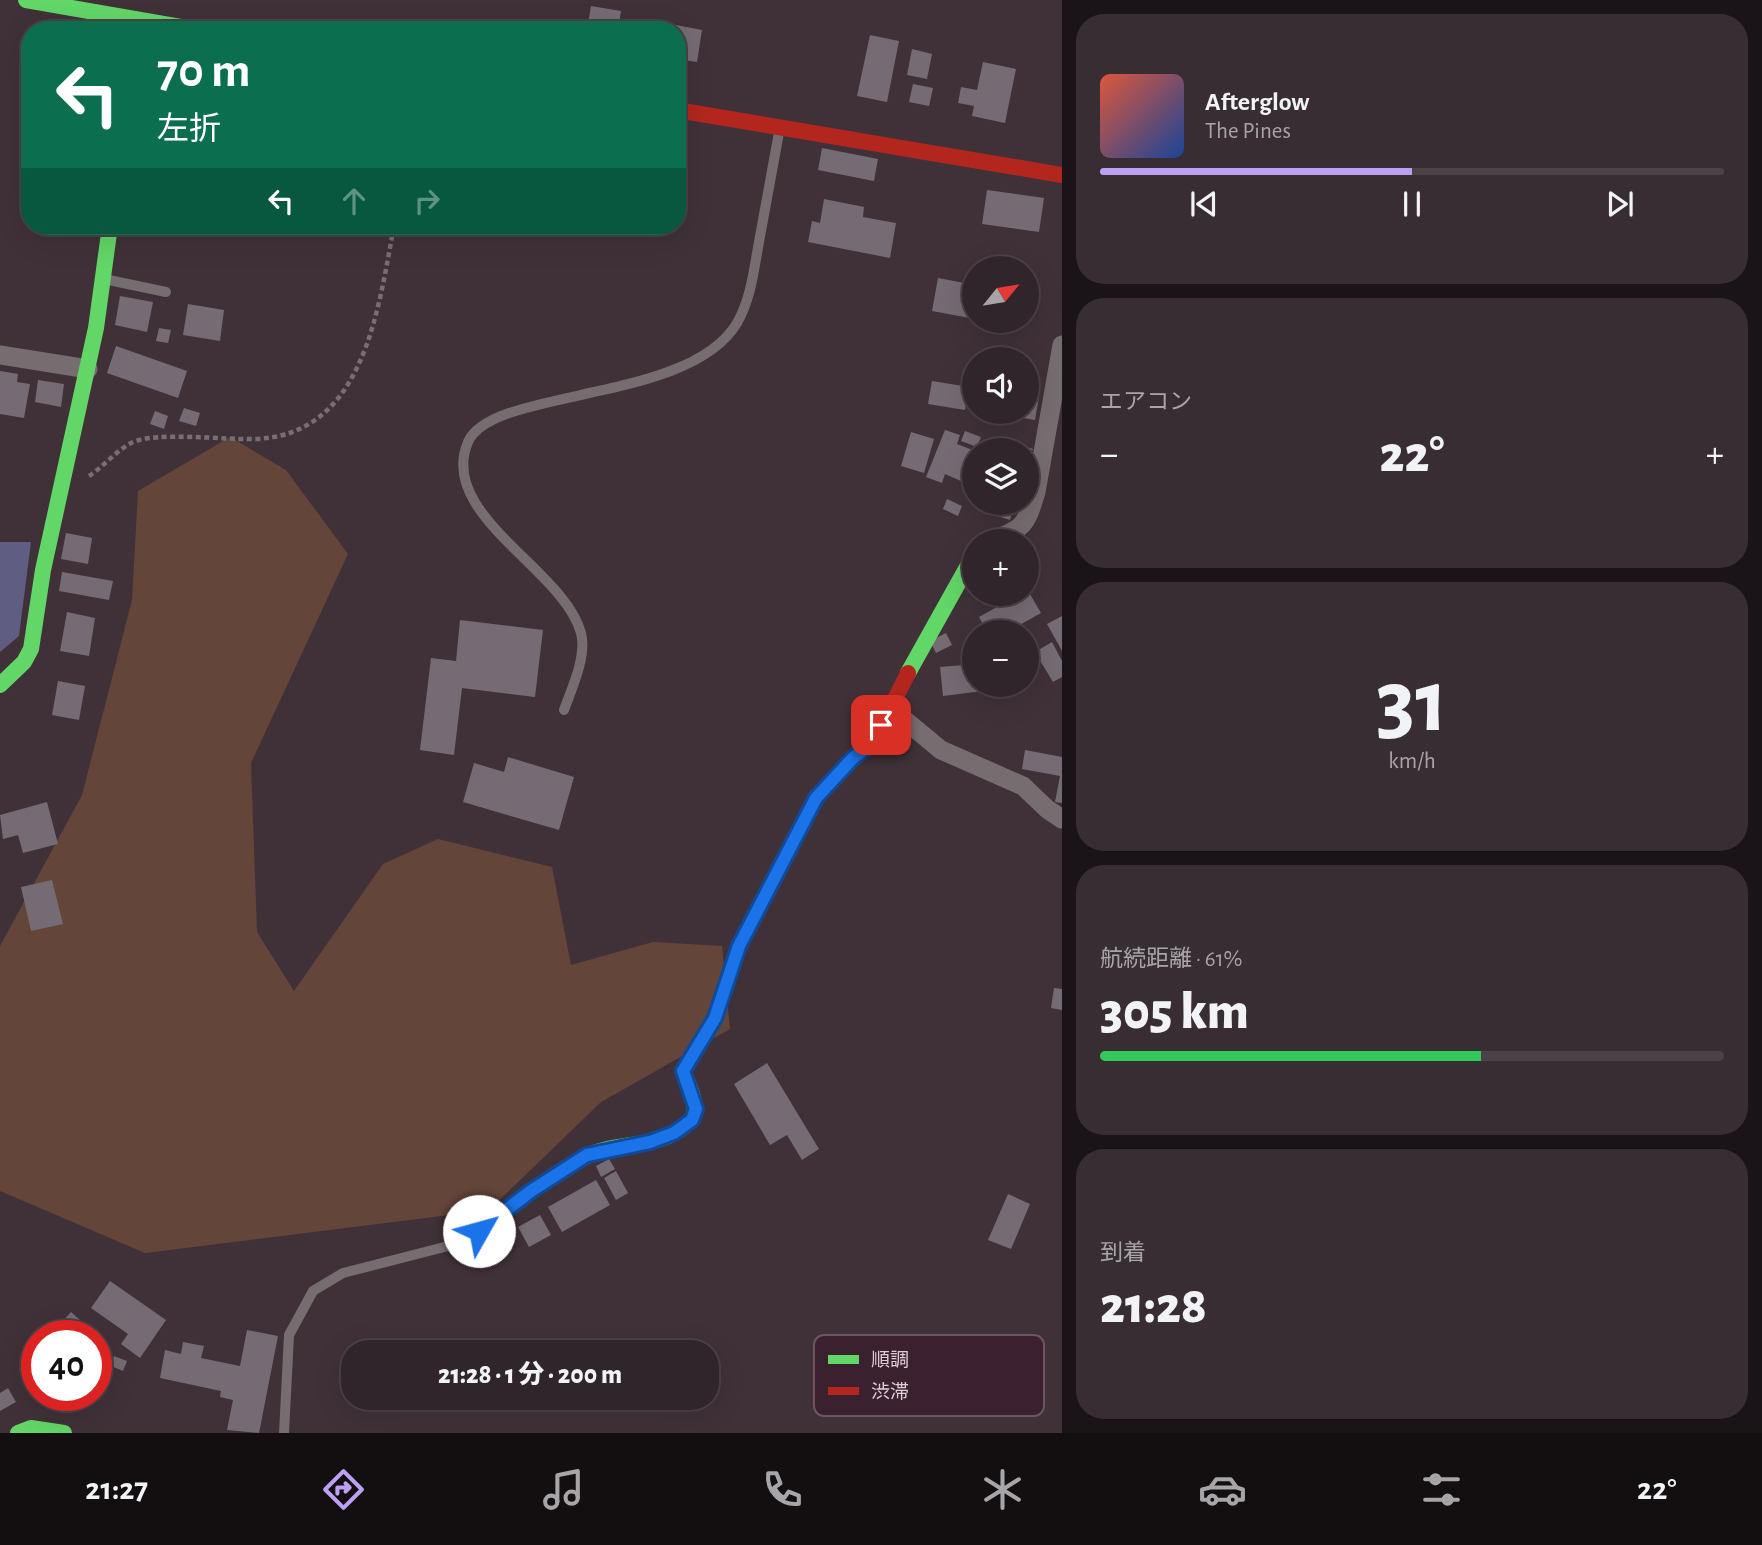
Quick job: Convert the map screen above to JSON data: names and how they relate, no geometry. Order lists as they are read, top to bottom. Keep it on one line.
{"legend":["順調","渋滞"],"north":"top right","page":{"turn":["70 m","左折"],"song":["Afterglow","The Pines"],"map_buttons":["+","−"],"tile":["エアコン",["31","km/h"],["航続距離 · 61%","305 km"],["到着","21:28"]],"heat":["−","22°","+"],"limit":"40","trip":"21:28 · 1 分 · 200 m","tabs":["21:27","22°"]}}
